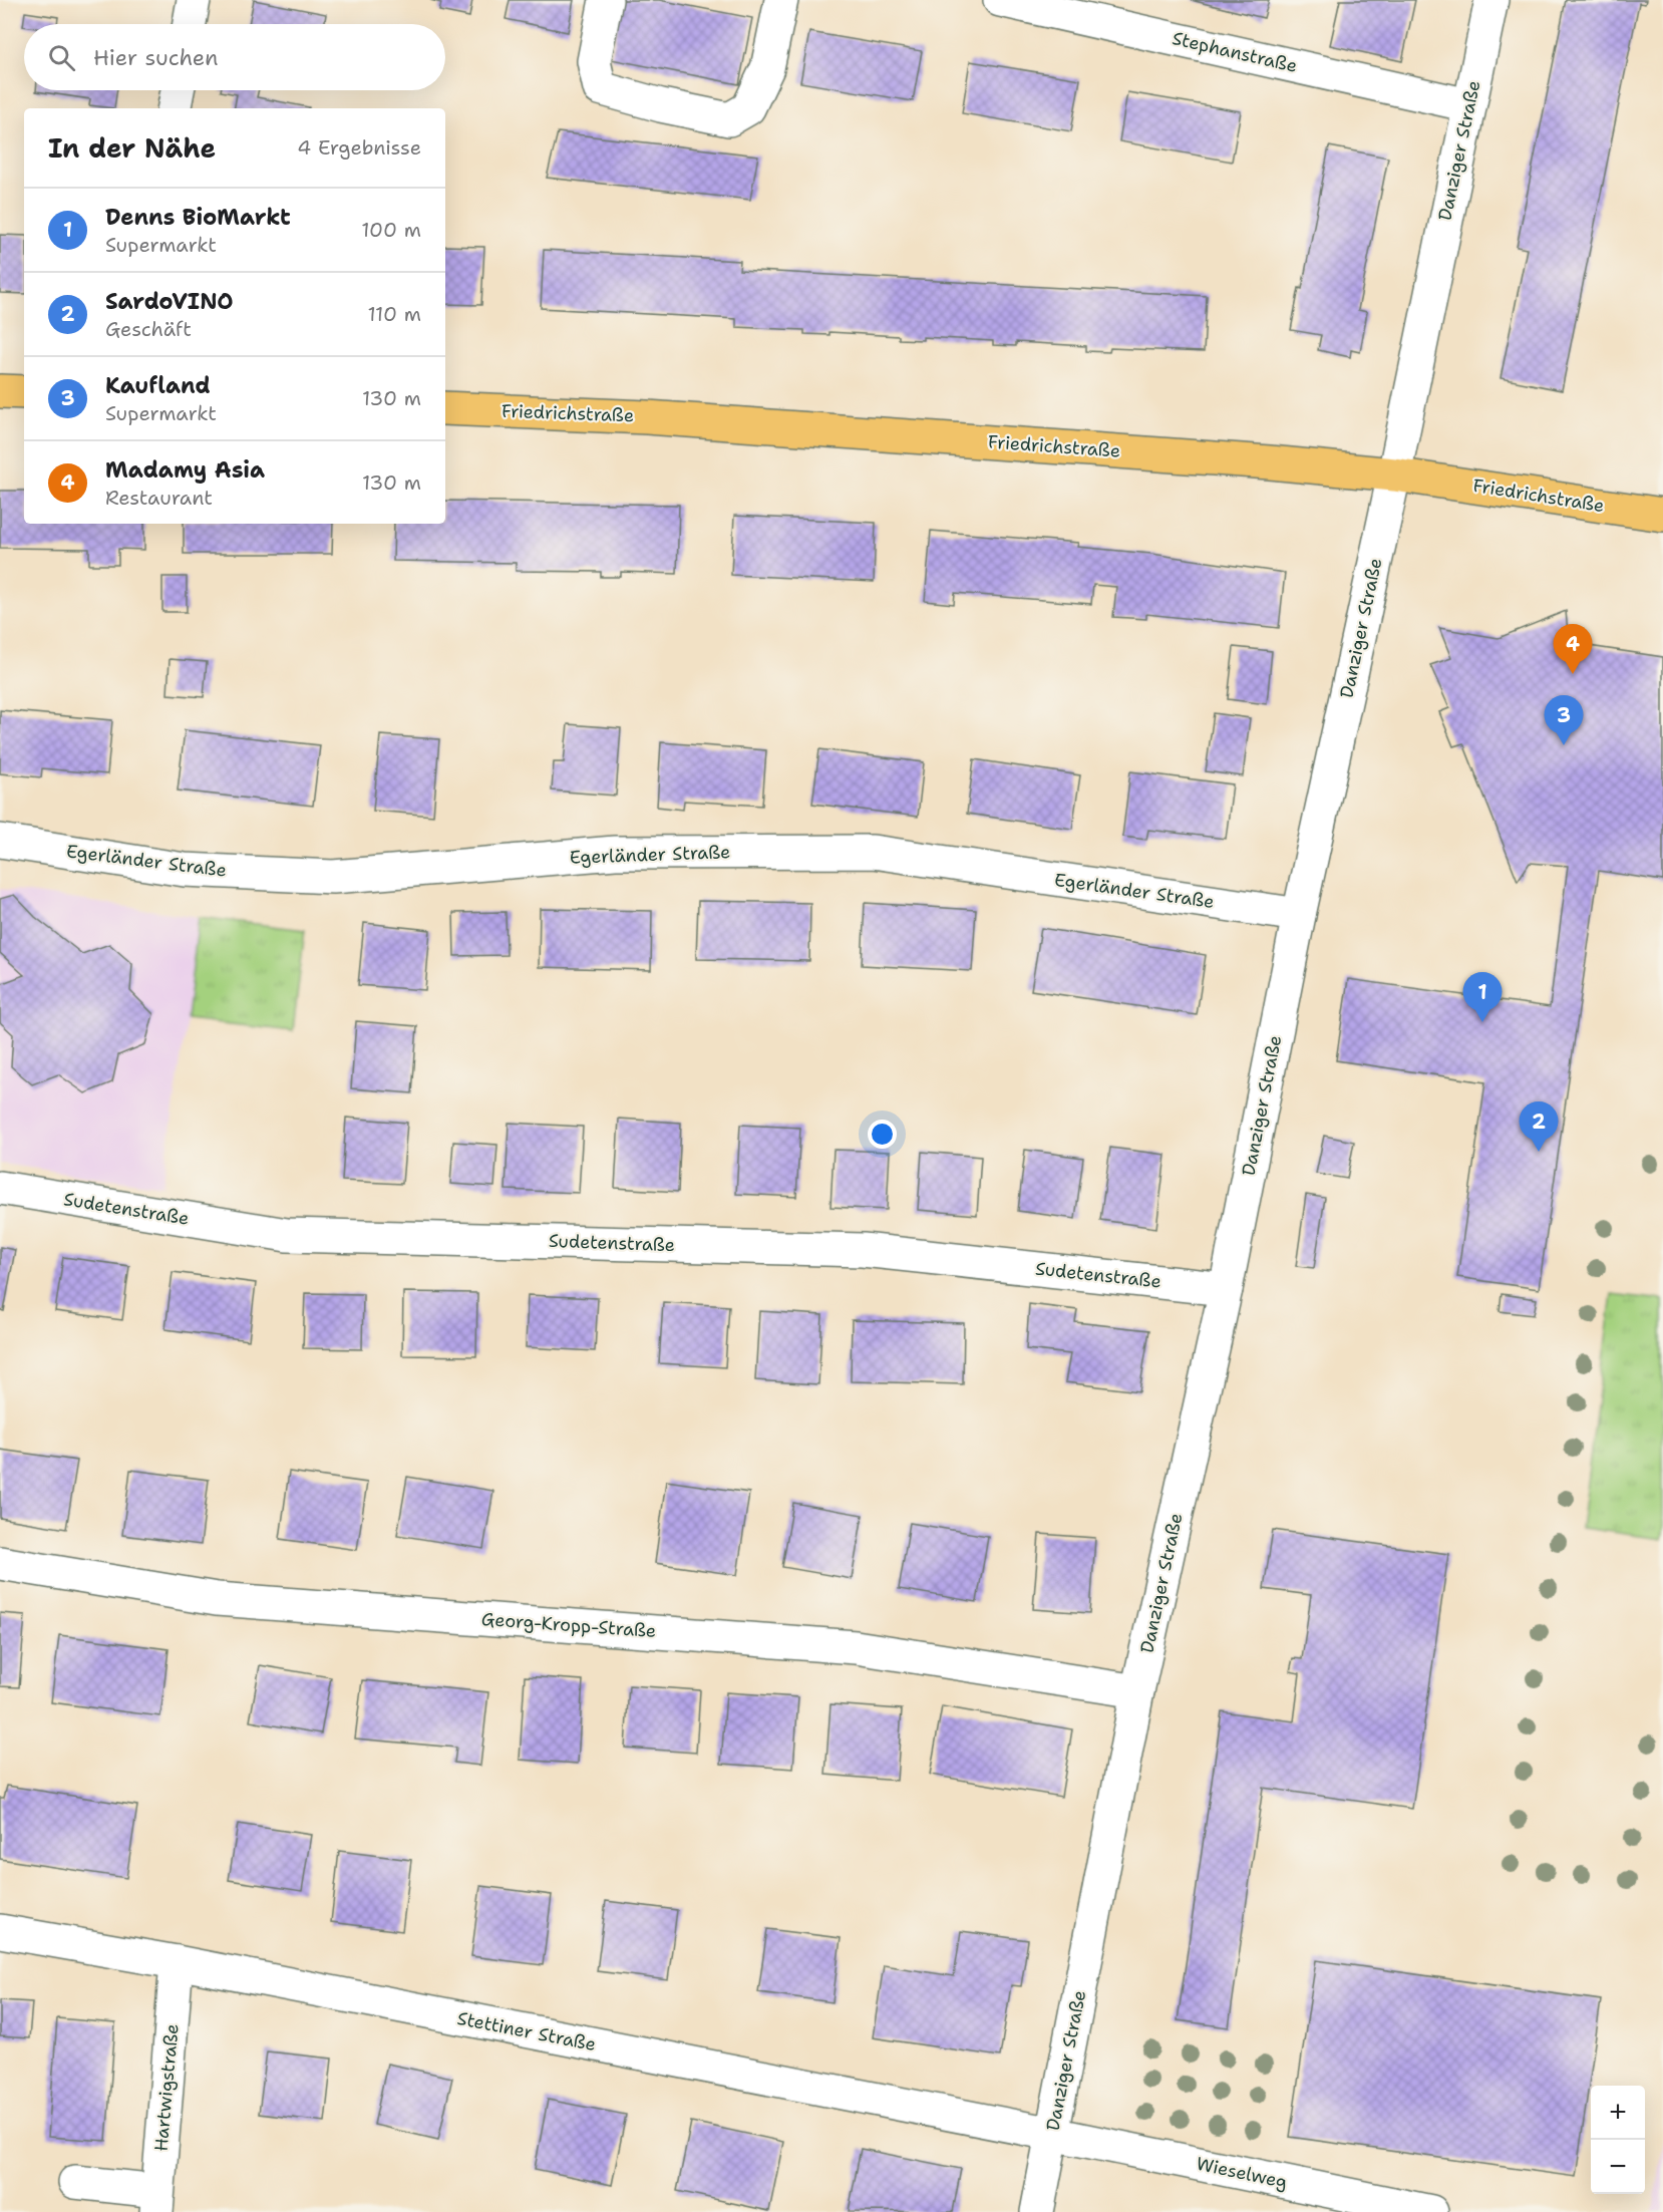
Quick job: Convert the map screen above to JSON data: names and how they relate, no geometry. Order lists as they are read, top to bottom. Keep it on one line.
{"streets":{"main road":["Friedrichstraße"],"street":["Stephanstraße","Danziger Straße","Egerländer Straße","Sudetenstraße","Georg-Kropp-Straße","Stettiner Straße","Hartwigstraße","Wieselweg"]},"crossings":[["Stephanstraße","Danziger Straße"],["Danziger Straße","Friedrichstraße"],["Danziger Straße","Egerländer Straße"],["Danziger Straße","Sudetenstraße"],["Danziger Straße","Georg-Kropp-Straße"],["Danziger Straße","Stettiner Straße"],["Danziger Straße","Wieselweg"],["Stettiner Straße","Hartwigstraße"],["Stettiner Straße","Wieselweg"]],"page":{"search":"Hier suchen","heading":["In der Nähe","4 Ergebnisse"],"list":[{"mark":"1","name":"Denns BioMarkt","note":"Supermarkt","value":"100 m"},{"mark":"2","name":"SardoVINO","note":"Geschäft","value":"110 m"},{"mark":"3","name":"Kaufland","note":"Supermarkt","value":"130 m"},{"mark":"4","name":"Madamy Asia","note":"Restaurant","value":"130 m"}],"pins":["4","3","1","2"],"map_buttons":["+","−"]}}
